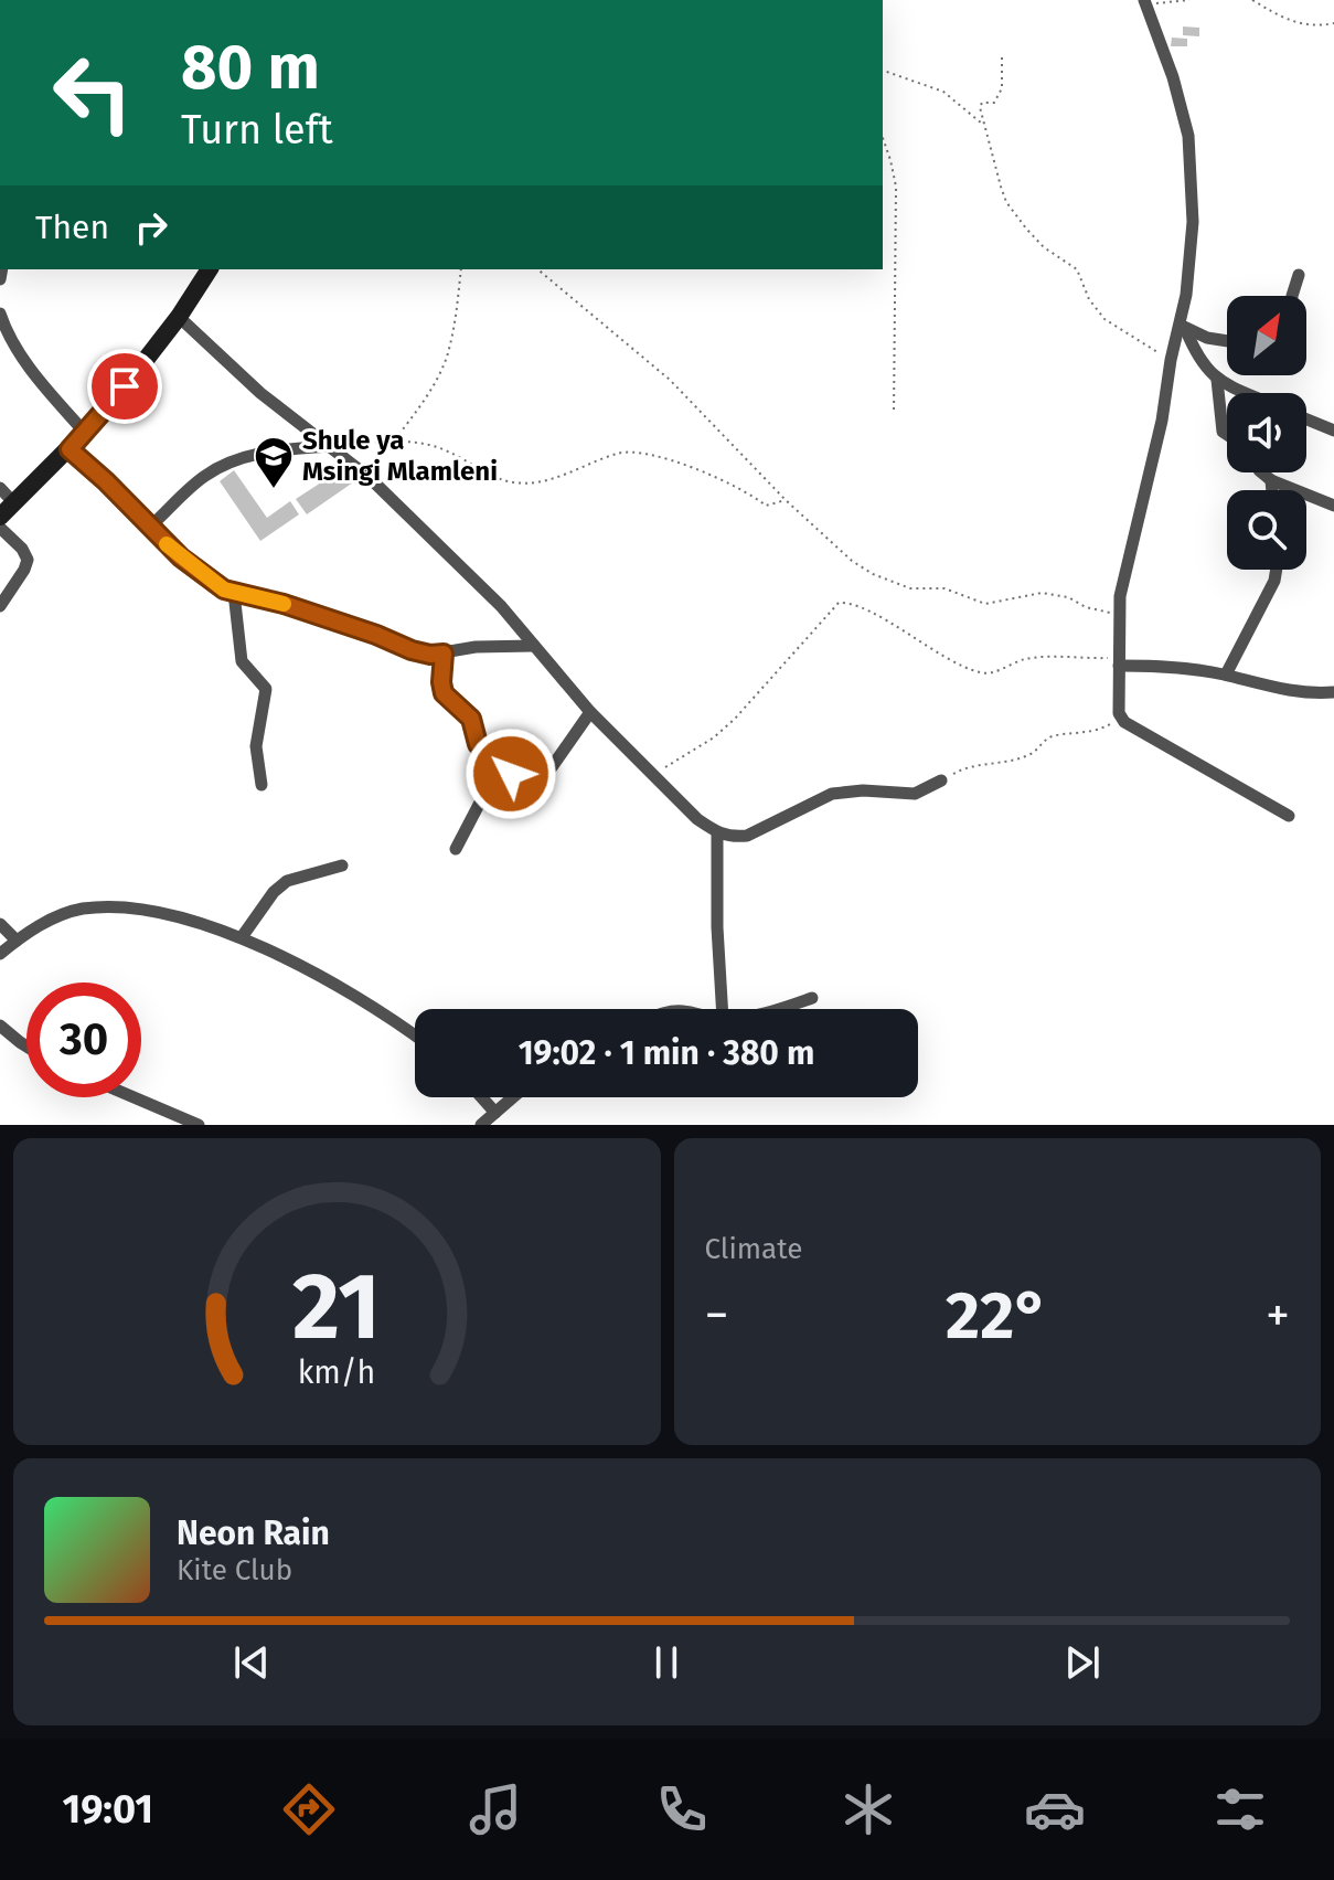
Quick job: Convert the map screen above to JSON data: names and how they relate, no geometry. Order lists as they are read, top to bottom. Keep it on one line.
{"places":{"school or university":["Shule ya Msingi Mlamleni"]},"north":"top right","page":{"turn":["80 m","Turn left"],"then":"Then","limit":"30","trip":"19:02 · 1 min · 380 m","tile":"Climate","heat":["−","22°","+"],"song":["Neon Rain","Kite Club"],"tabs":"19:01","gauge":["21","km/h"]}}
